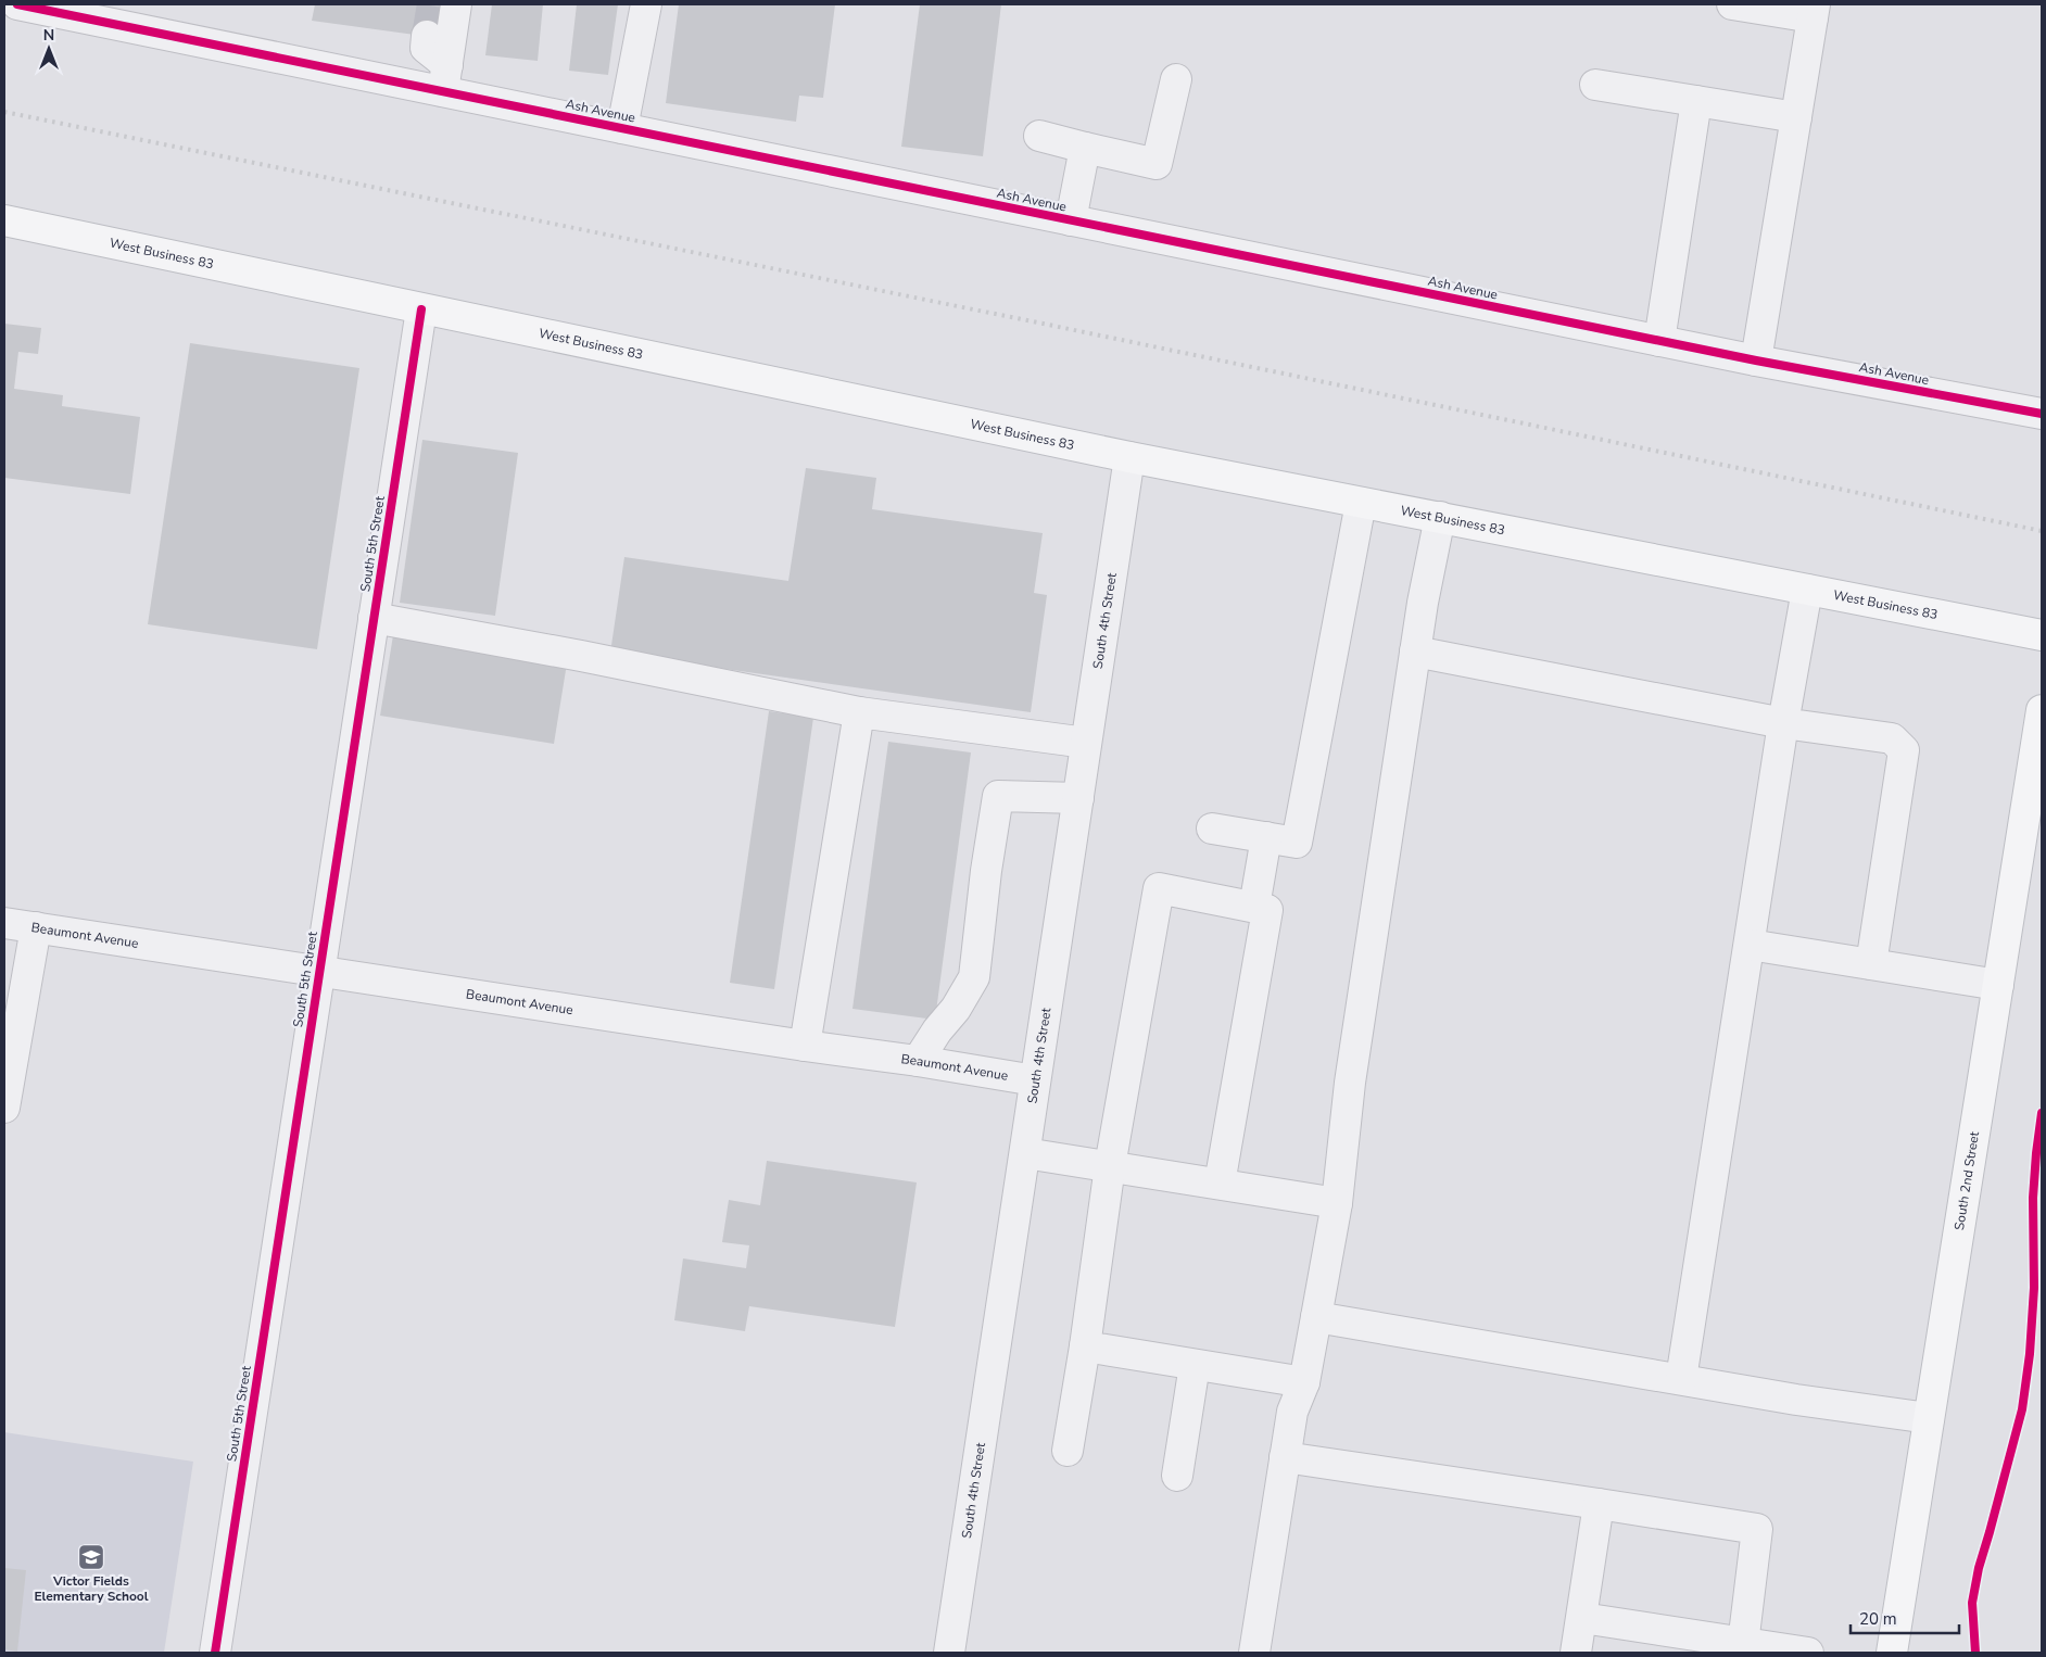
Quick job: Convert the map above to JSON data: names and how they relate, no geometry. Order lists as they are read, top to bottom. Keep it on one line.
{"streets":{"main road":["West Business 83","South 2nd Street"],"street":["Ash Avenue","South 5th Street","South 4th Street","Beaumont Avenue"]},"crossings":[["West Business 83","South 5th Street"],["West Business 83","South 4th Street"],["South 5th Street","Beaumont Avenue"],["South 4th Street","Beaumont Avenue"]],"places":{"school or university":["Victor Fields Elementary School"]},"scale_bar":"20 m","north":"top"}
